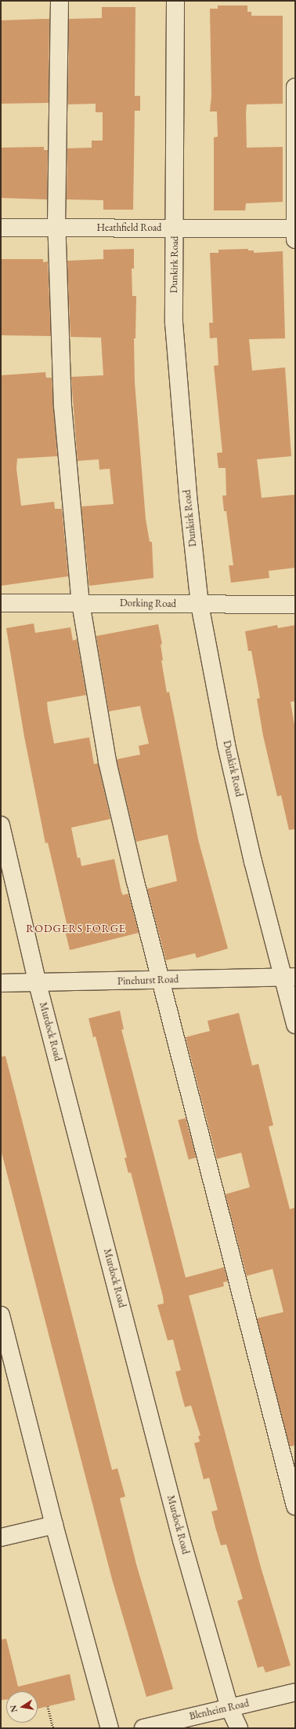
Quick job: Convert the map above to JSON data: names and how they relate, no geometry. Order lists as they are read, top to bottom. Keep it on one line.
{"streets":{"street":["Heathfield Road","Dunkirk Road","Dorking Road","Pinehurst Road","Murdock Road","Blenheim Road"]},"crossings":[["Heathfield Road","Dunkirk Road"],["Dunkirk Road","Dorking Road"],["Dunkirk Road","Pinehurst Road"],["Pinehurst Road","Murdock Road"],["Murdock Road","Blenheim Road"]],"districts":["RODGERS FORGE"],"north":"left"}
